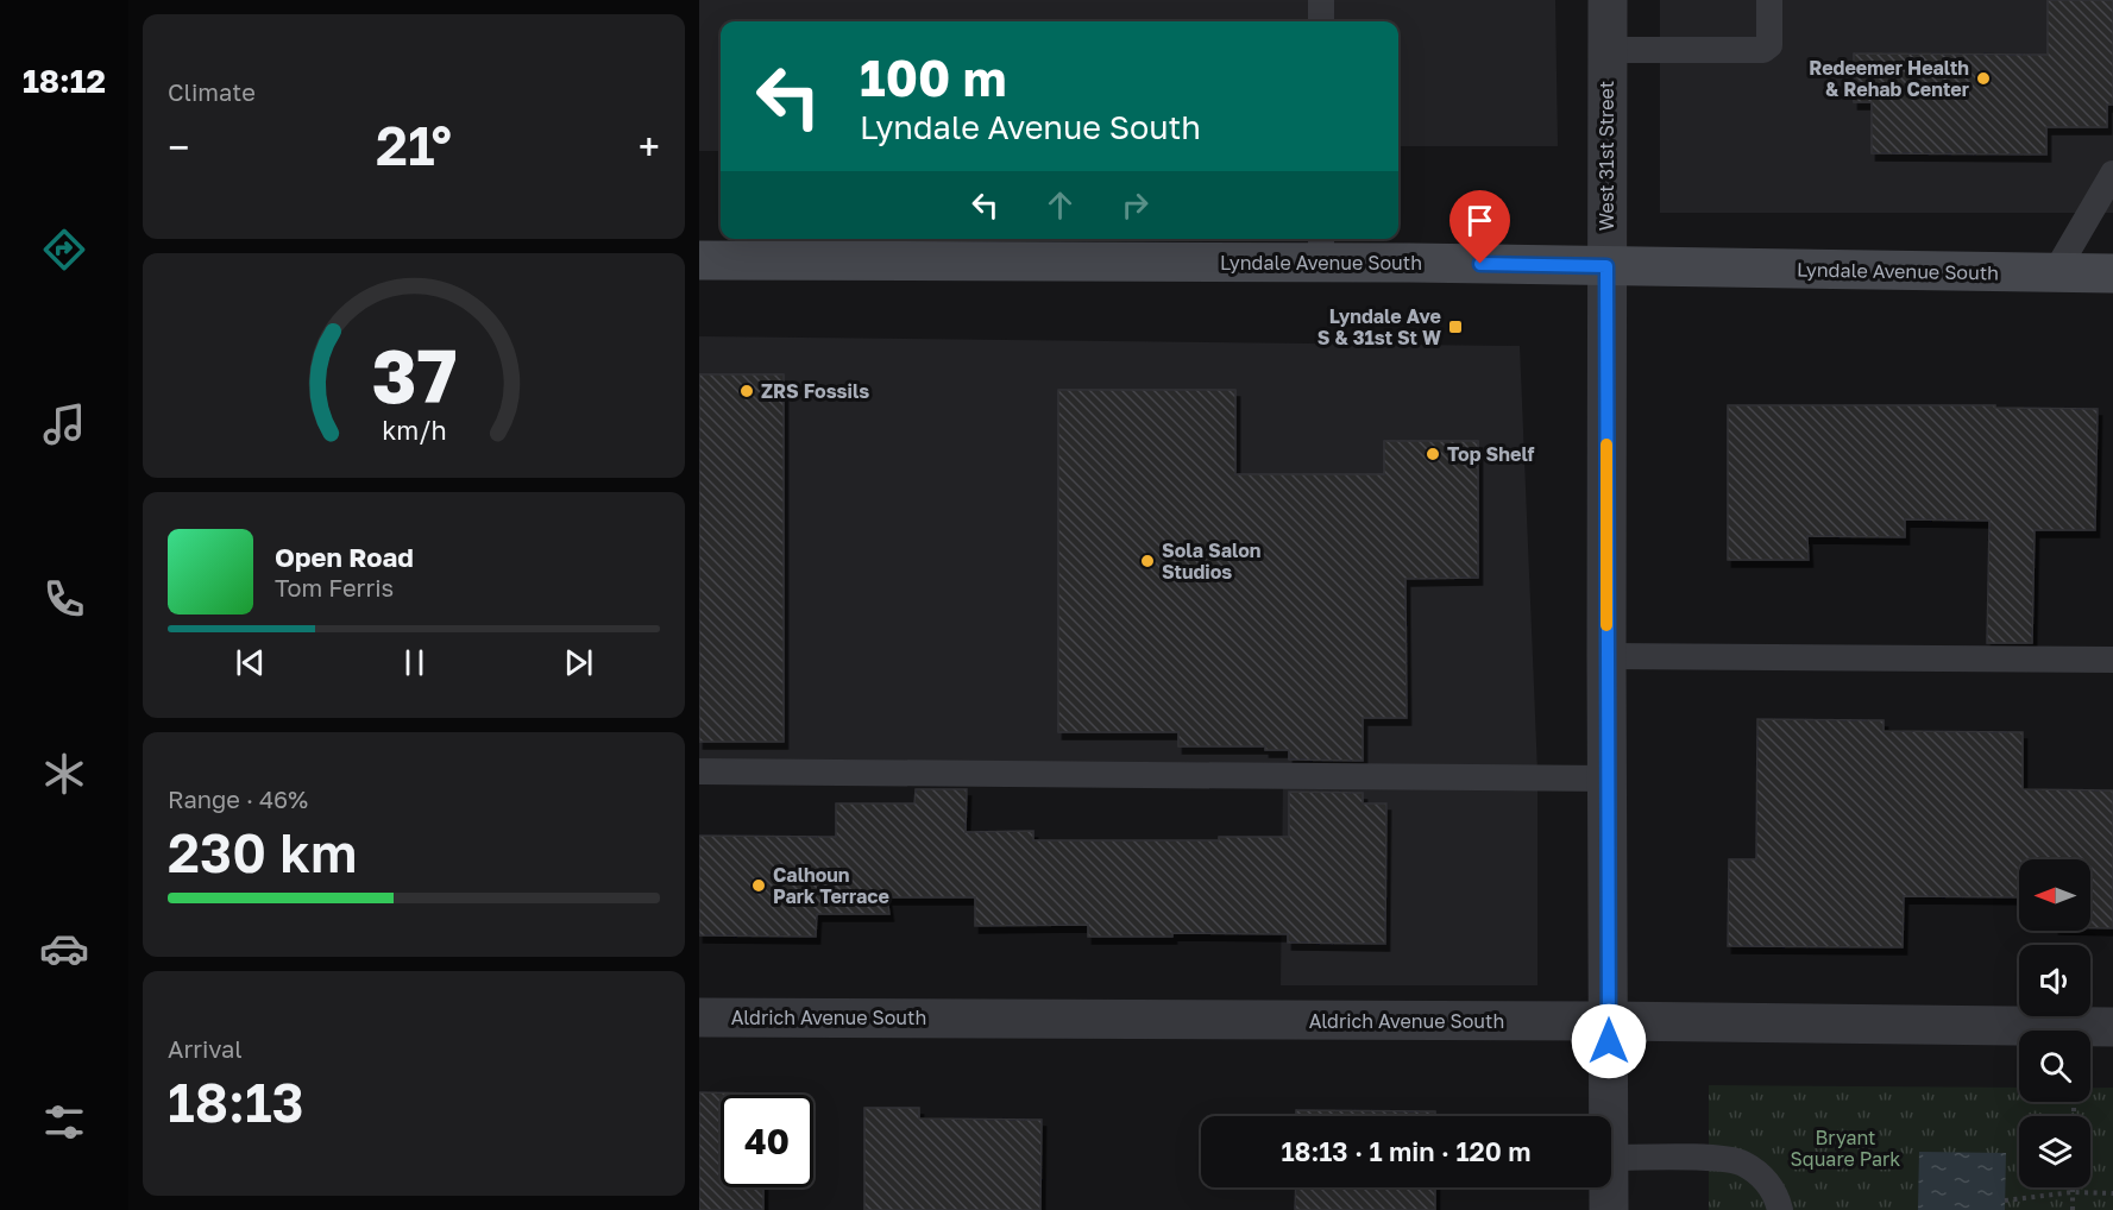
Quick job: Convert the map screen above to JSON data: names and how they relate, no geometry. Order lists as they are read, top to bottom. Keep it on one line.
{"streets":{"main road":["Lyndale Avenue South"],"street":["West 31st Street","Aldrich Avenue South"]},"crossings":[["West 31st Street","Lyndale Avenue South"],["West 31st Street","Aldrich Avenue South"]],"parks":["Bryant Square Park"],"places":{"other":["Redeemer Health & Rehab Center","ZRS Fossils","Top Shelf","Sola Salon Studios","Calhoun Park Terrace"],"transit":["Lyndale Ave S & 31st St W"]},"north":"left","page":{"tabs":"18:12","tile":["Climate",["Range · 46%","230 km"],["Arrival","18:13"]],"turn":["100 m","Lyndale Avenue South"],"heat":["−","21°","+"],"song":["Open Road","Tom Ferris"],"limit":"40","trip":"18:13 · 1 min · 120 m","gauge":["37","km/h"]}}
